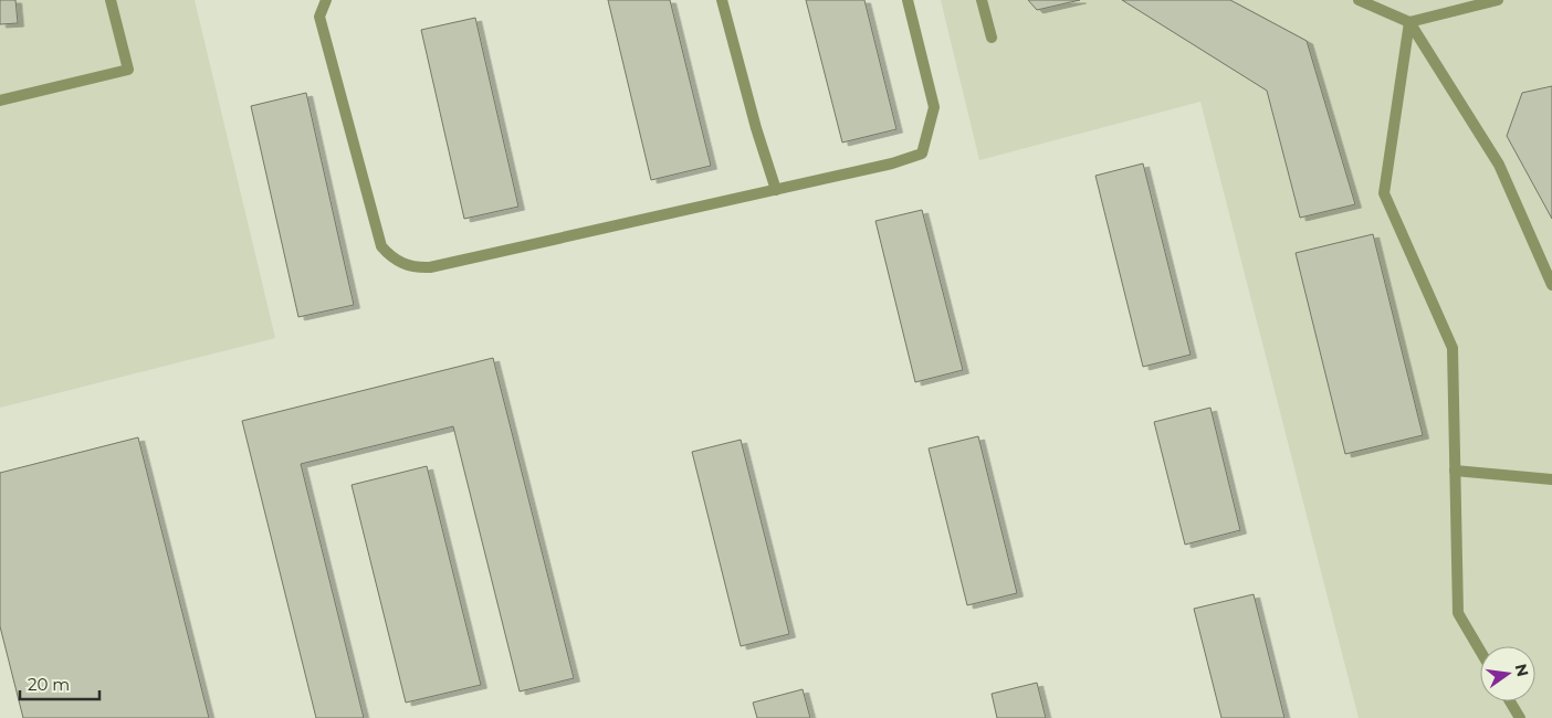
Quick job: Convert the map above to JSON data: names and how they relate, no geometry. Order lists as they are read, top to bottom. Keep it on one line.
{"scale_bar":"20 m","north":"right"}
